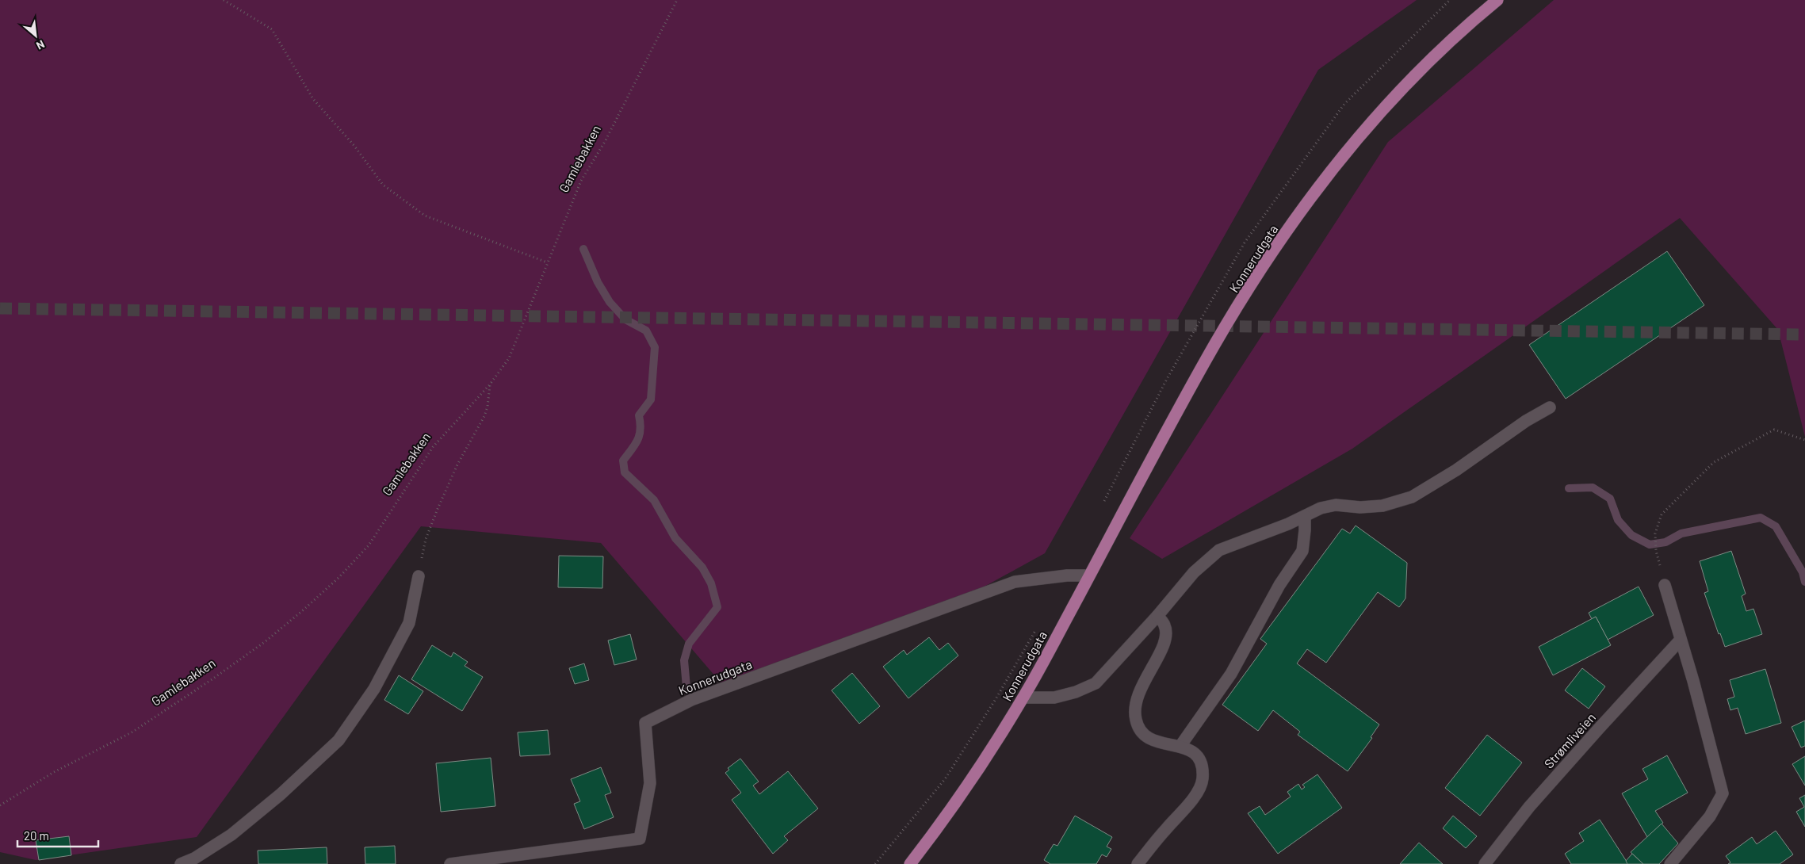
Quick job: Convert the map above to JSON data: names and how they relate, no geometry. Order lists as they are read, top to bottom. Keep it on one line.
{"streets":{"main road":["Konnerudgata"],"street":["Strømliveien"],"path":["Gamlebakken"]},"scale_bar":"20 m","north":"bottom right"}
